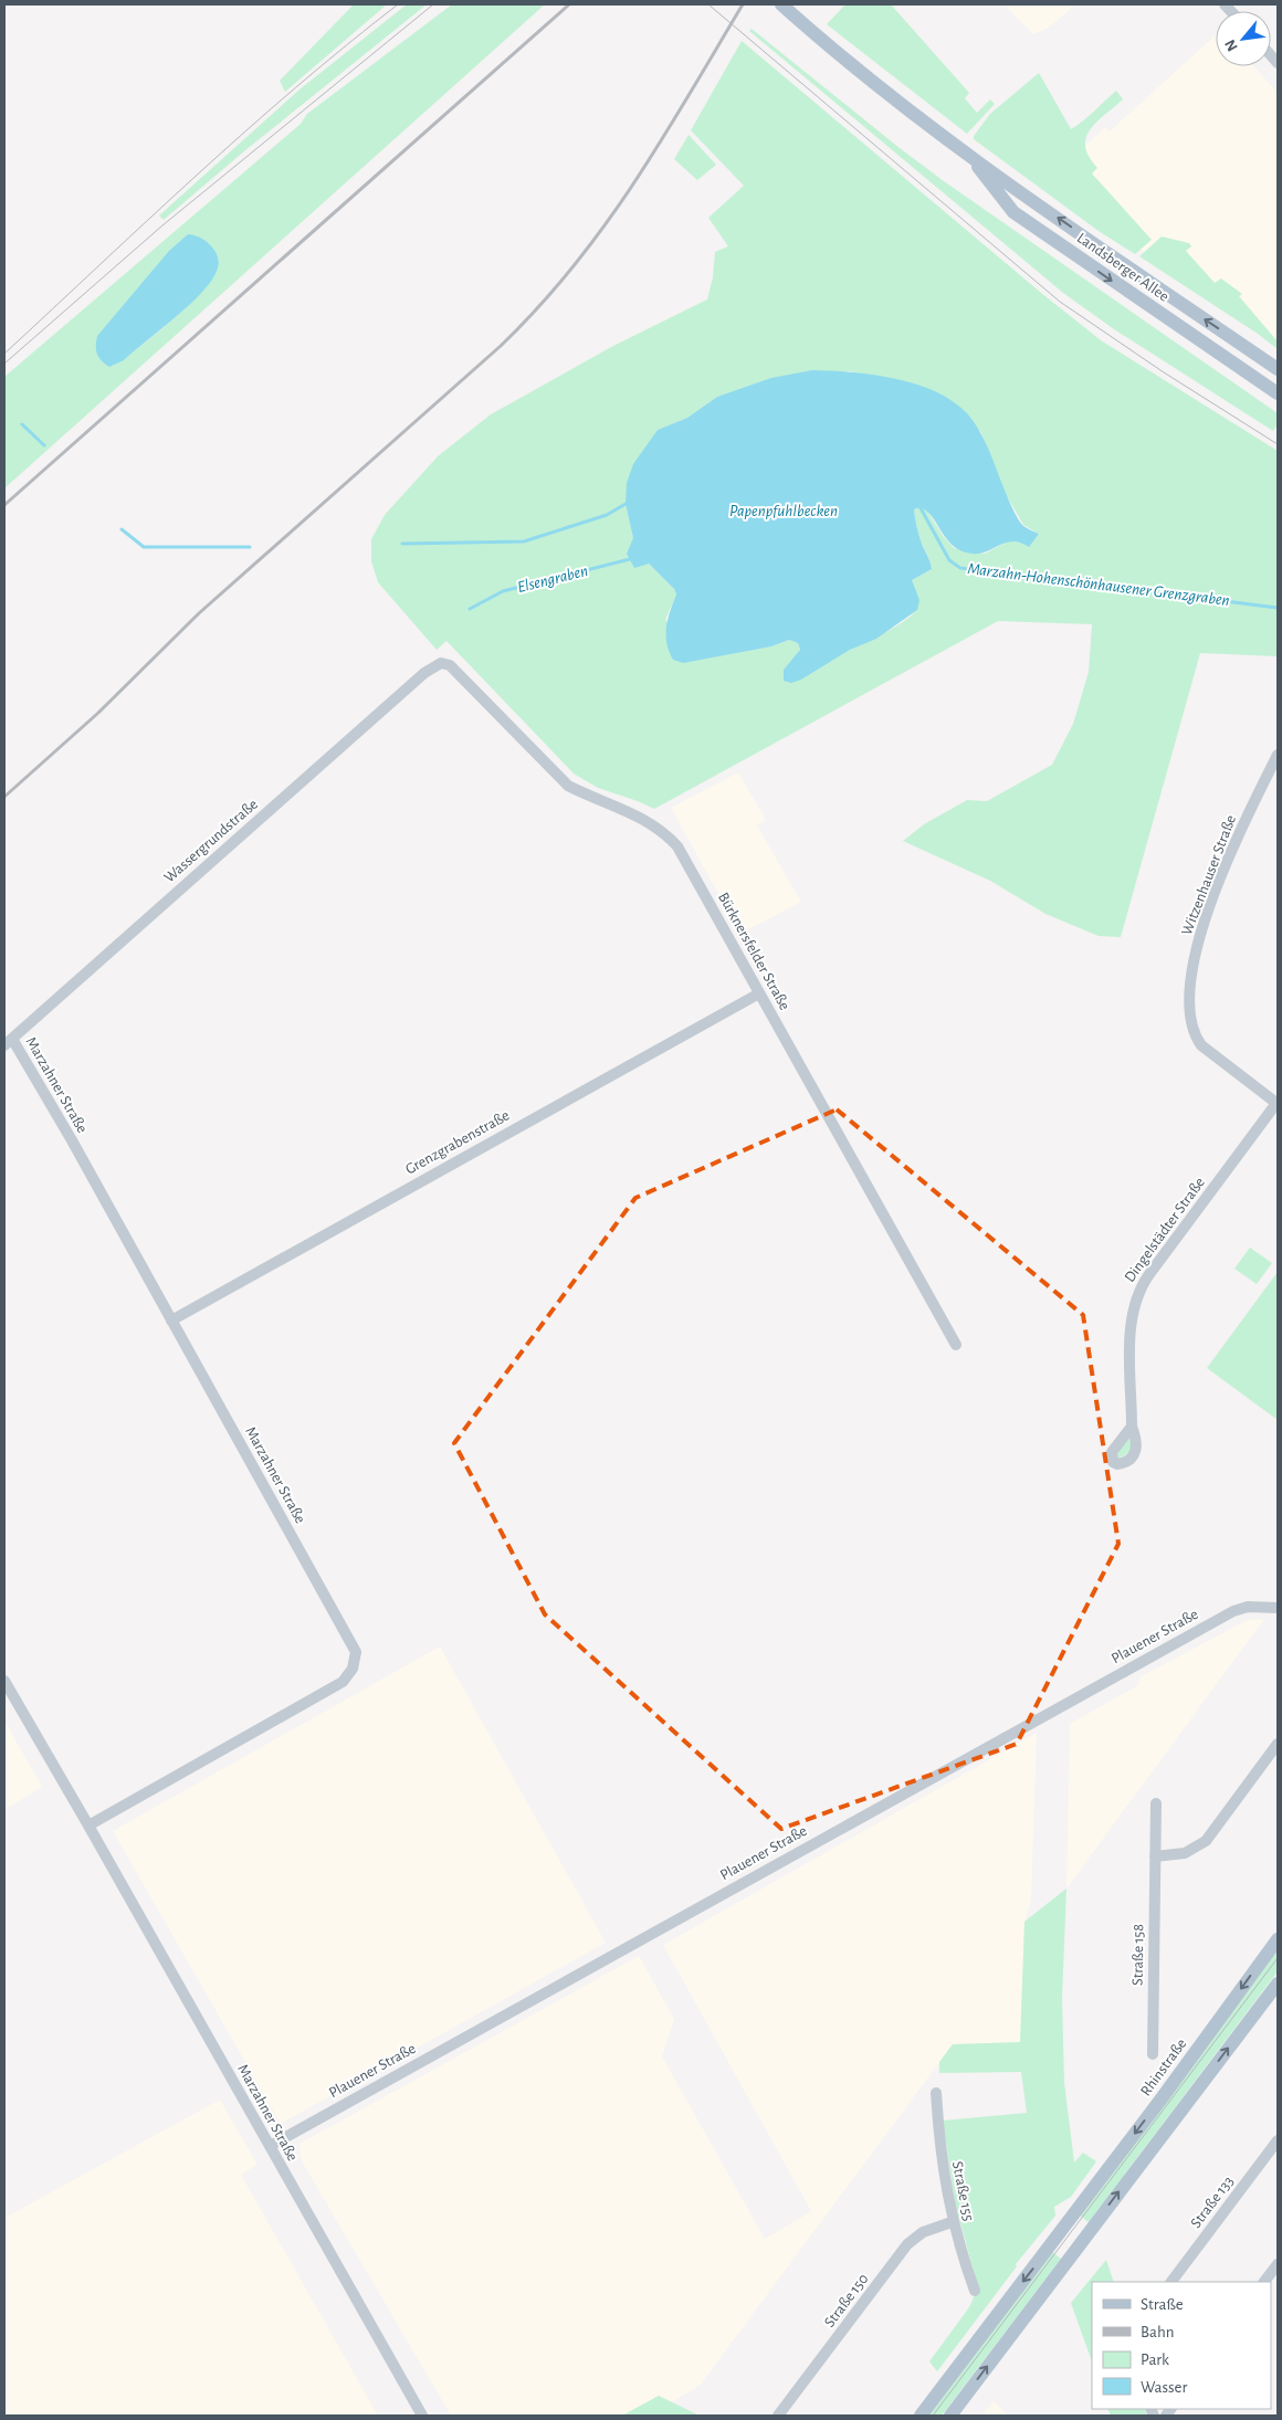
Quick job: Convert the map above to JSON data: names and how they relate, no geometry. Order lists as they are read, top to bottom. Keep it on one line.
{"streets":{"main road":["Landsberger Allee","Rhinstraße"],"street":["Wassergrundstraße","Witzenhauser Straße","Bürknersfelder Straße","Marzahner Straße","Grenzgrabenstraße","Dingelstädter Straße","Plauener Straße","Straße 158","Straße 155","Straße 133","Straße 150"]},"crossings":[["Wassergrundstraße","Bürknersfelder Straße"],["Wassergrundstraße","Marzahner Straße"],["Witzenhauser Straße","Dingelstädter Straße"],["Bürknersfelder Straße","Grenzgrabenstraße"],["Marzahner Straße","Grenzgrabenstraße"],["Marzahner Straße","Plauener Straße"],["Straße 155","Straße 150"]],"water":["Papenpfuhlbecken","Elsengraben","Marzahn-Hohenschönhausener Grenzgraben"],"legend":["Straße","Bahn","Park","Wasser"],"north":"bottom left"}
